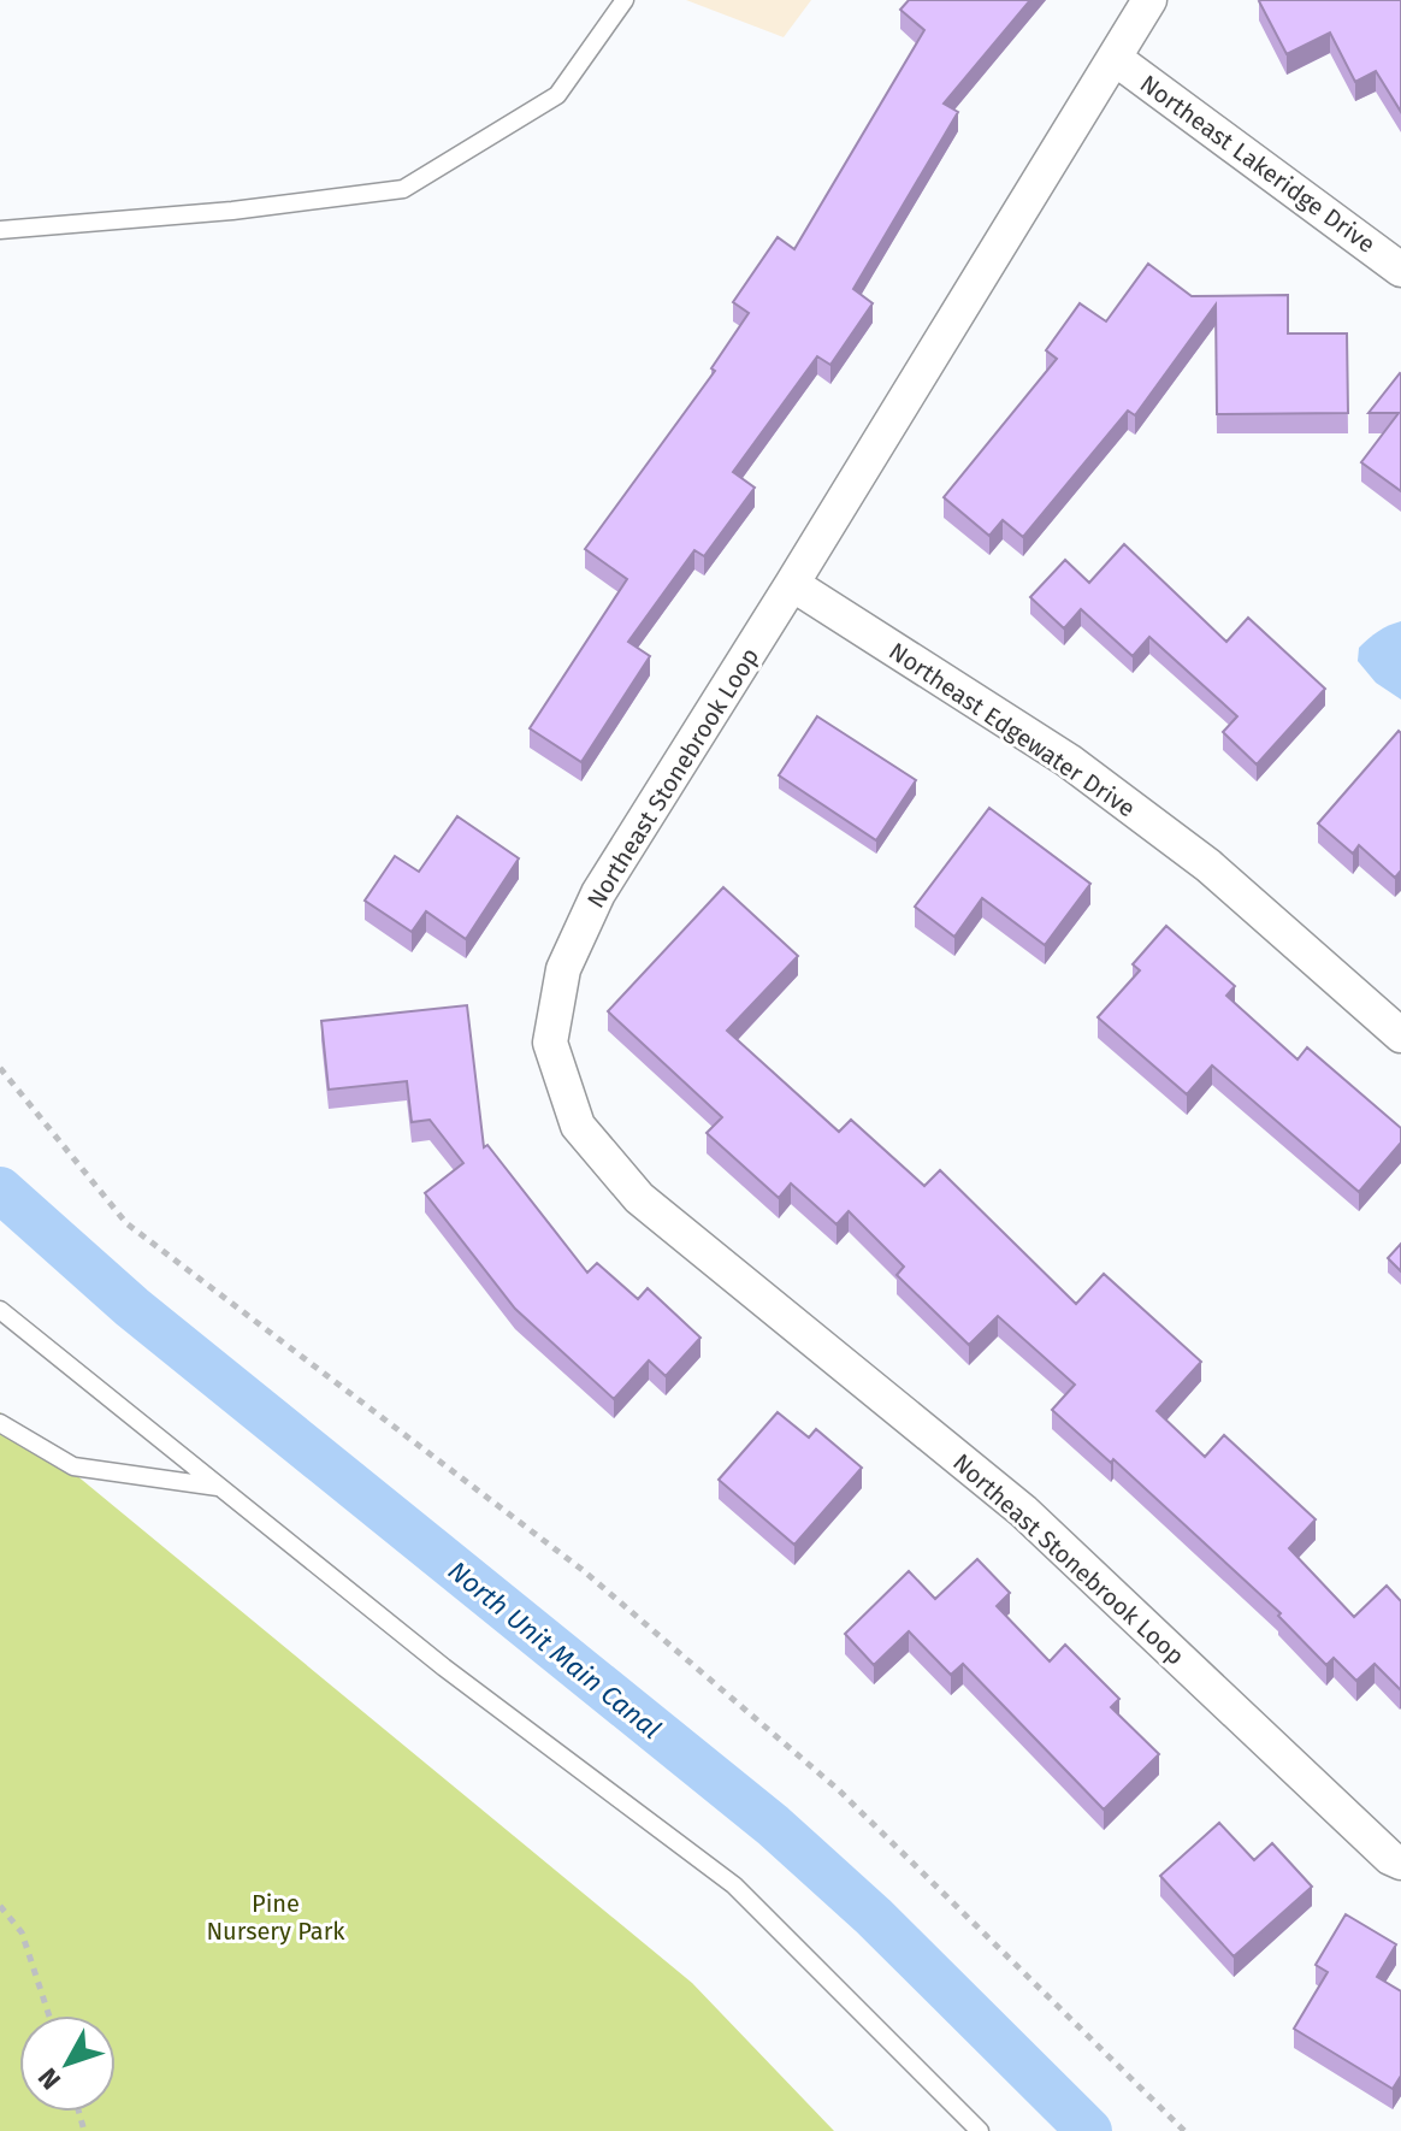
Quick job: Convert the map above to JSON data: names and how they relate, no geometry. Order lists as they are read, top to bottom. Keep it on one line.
{"streets":{"street":["Northeast Lakeridge Drive","Northeast Edgewater Drive","Northeast Stonebrook Loop"]},"crossings":[["Northeast Lakeridge Drive","Northeast Stonebrook Loop"],["Northeast Edgewater Drive","Northeast Stonebrook Loop"]],"water":["North Unit Main Canal"],"parks":["Pine Nursery Park"],"north":"bottom left"}
